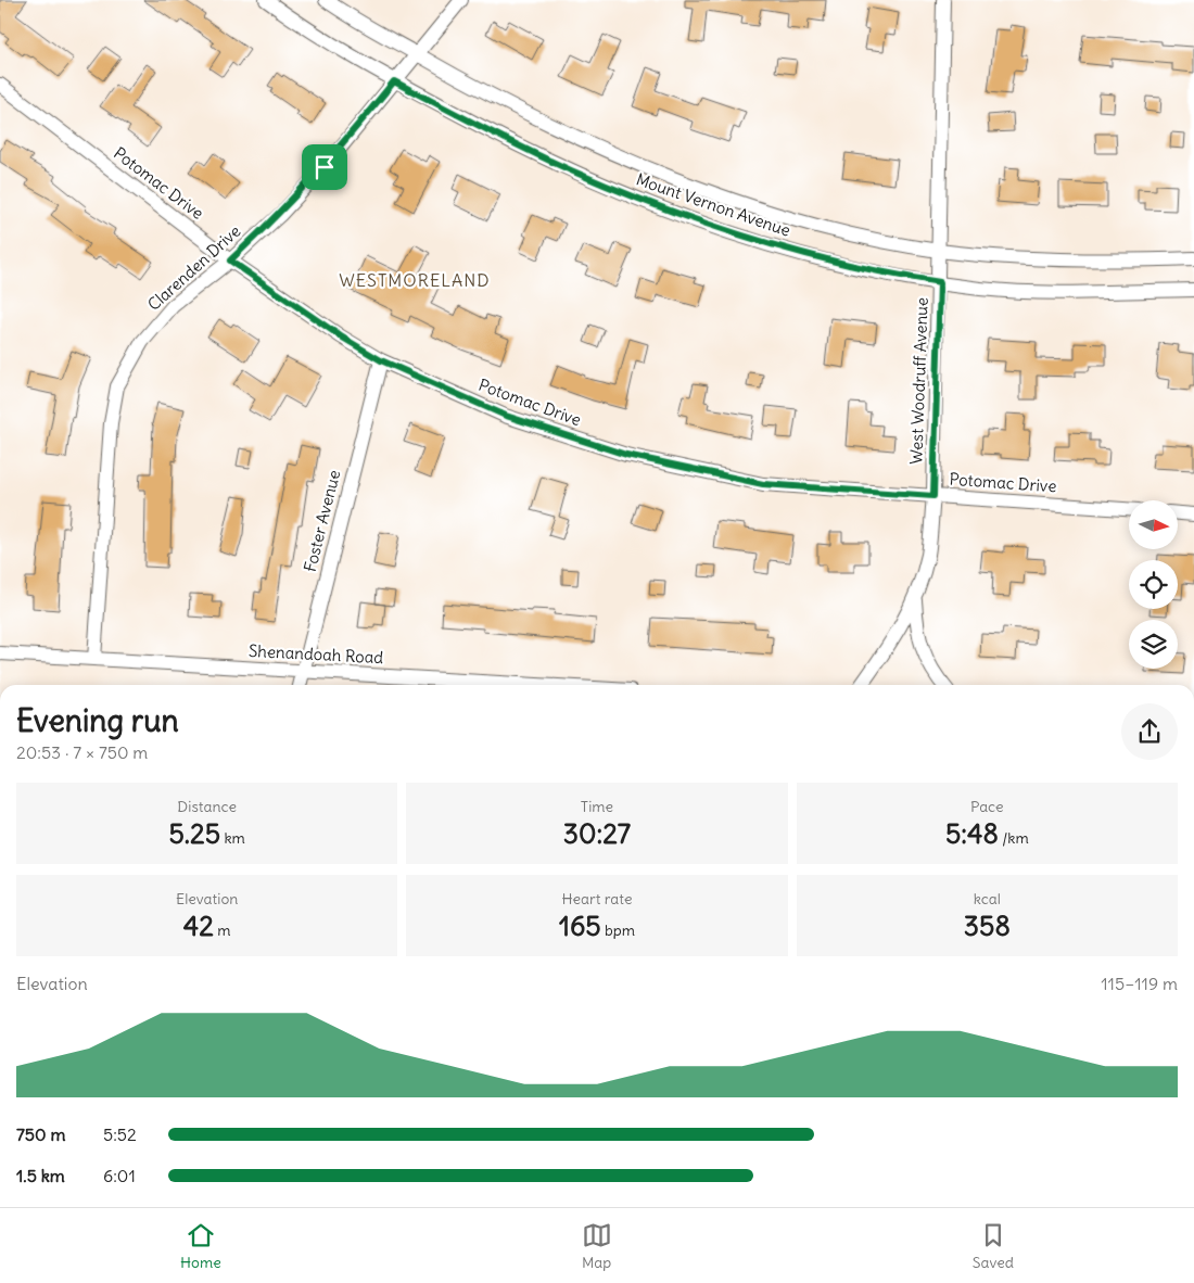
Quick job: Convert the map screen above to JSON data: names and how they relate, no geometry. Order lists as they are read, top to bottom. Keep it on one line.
{"streets":{"street":["Potomac Drive","Mount Vernon Avenue","Clarenden Drive","West Woodruff Avenue","Foster Avenue","Shenandoah Road"]},"crossings":[["Potomac Drive","Clarenden Drive"],["Potomac Drive","West Woodruff Avenue"],["Potomac Drive","Foster Avenue"],["Mount Vernon Avenue","Clarenden Drive"],["Mount Vernon Avenue","West Woodruff Avenue"],["Clarenden Drive","Shenandoah Road"],["Foster Avenue","Shenandoah Road"]],"districts":["WESTMORELAND"],"north":"right","page":{"heading":["Evening run","20:53 · 7 × 750 m"],"stats":[["Distance","5.25 km"],["Time","30:27"],["Pace","5:48 /km"],["Elevation","42 m"],["Heart rate","165 bpm"],["kcal","358"]],"chart":["Elevation","115–119 m"],"list":[{"name":"750 m","note":"5:52"},{"name":"1.5 km","note":"6:01"}],"tabs":["Home","Map","Saved"]}}
